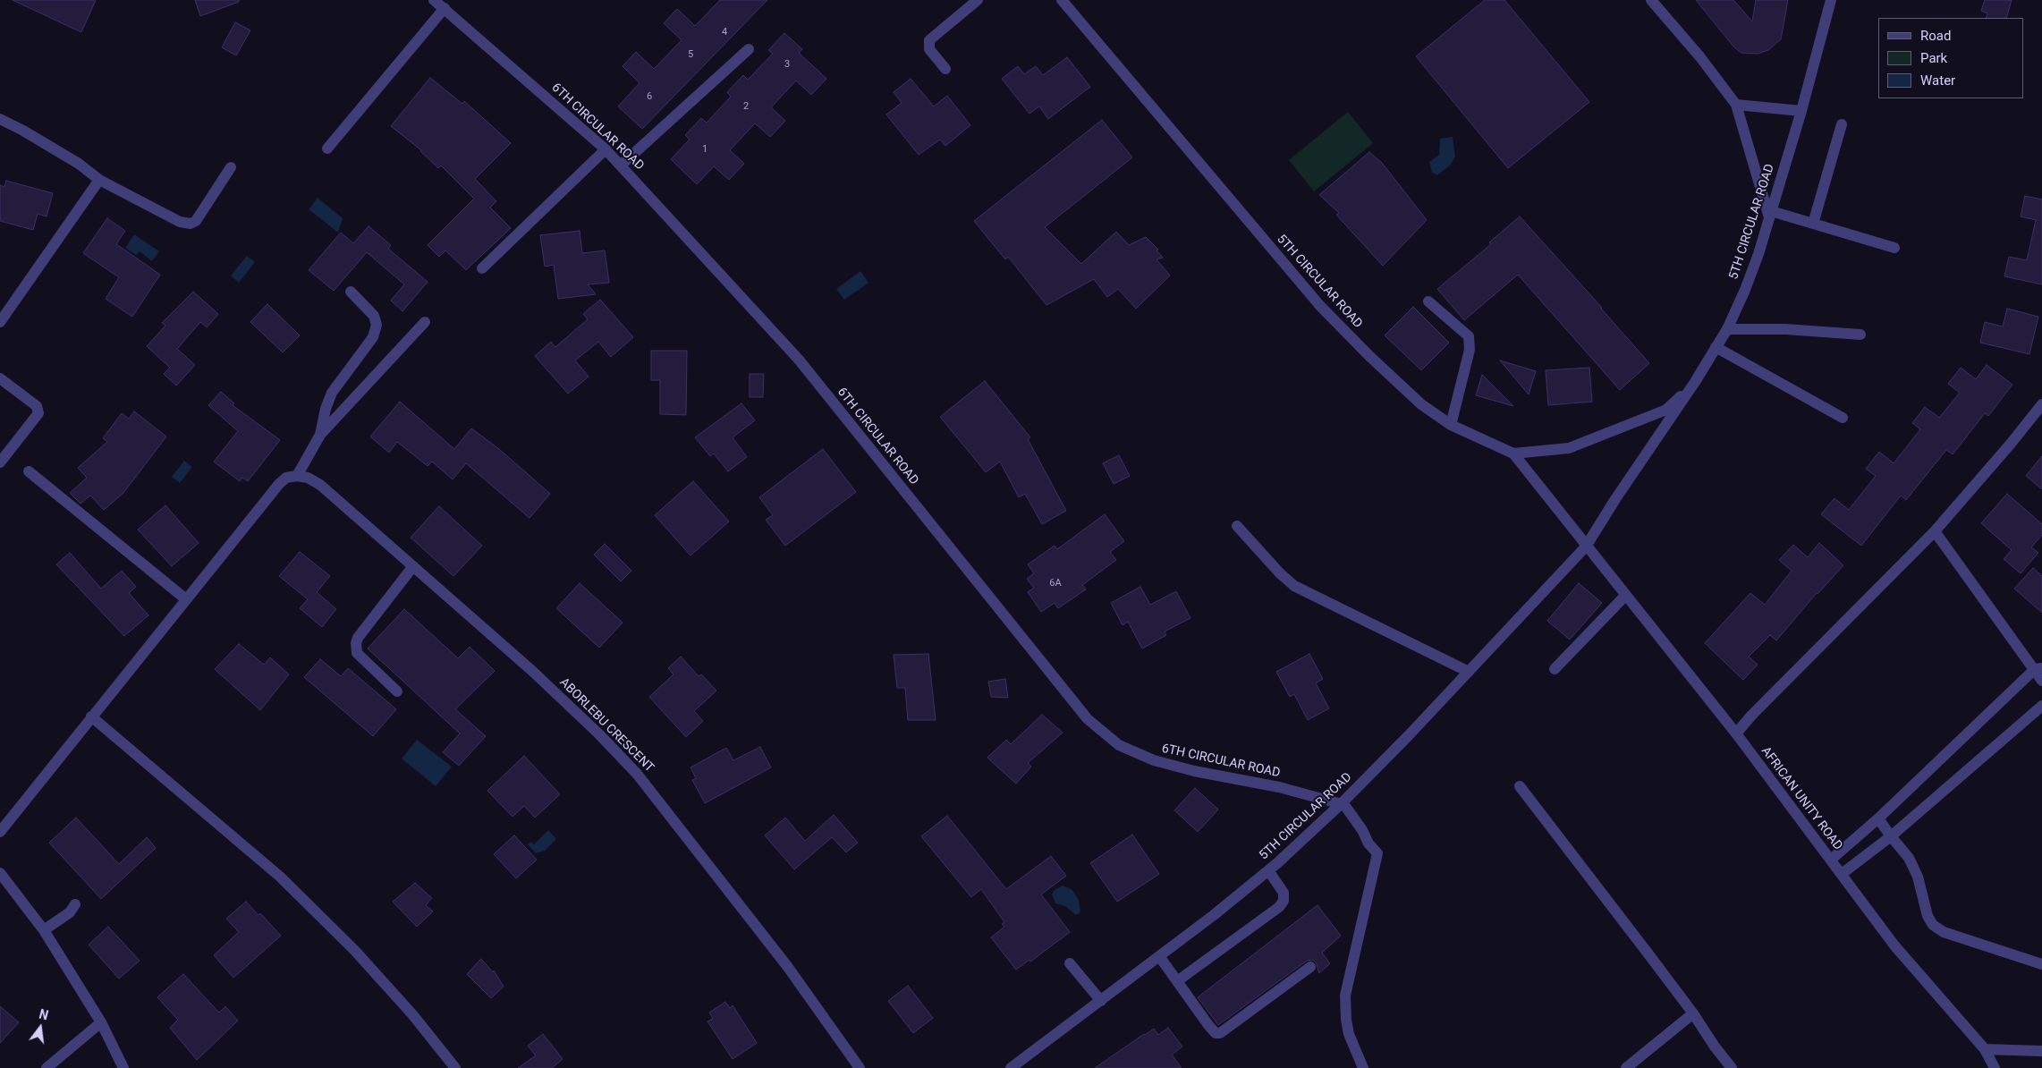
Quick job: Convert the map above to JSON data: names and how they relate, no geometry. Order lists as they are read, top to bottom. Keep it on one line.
{"streets":{"street":["6TH CIRCULAR ROAD","5TH CIRCULAR ROAD","ABORLEBU CRESCENT","AFRICAN UNITY ROAD"]},"crossings":[["6TH CIRCULAR ROAD","5TH CIRCULAR ROAD"],["5TH CIRCULAR ROAD","AFRICAN UNITY ROAD"]],"house_numbers":["4","5","3","6","2","1","6A"],"legend":["Road","Park","Water"],"north":"top"}
